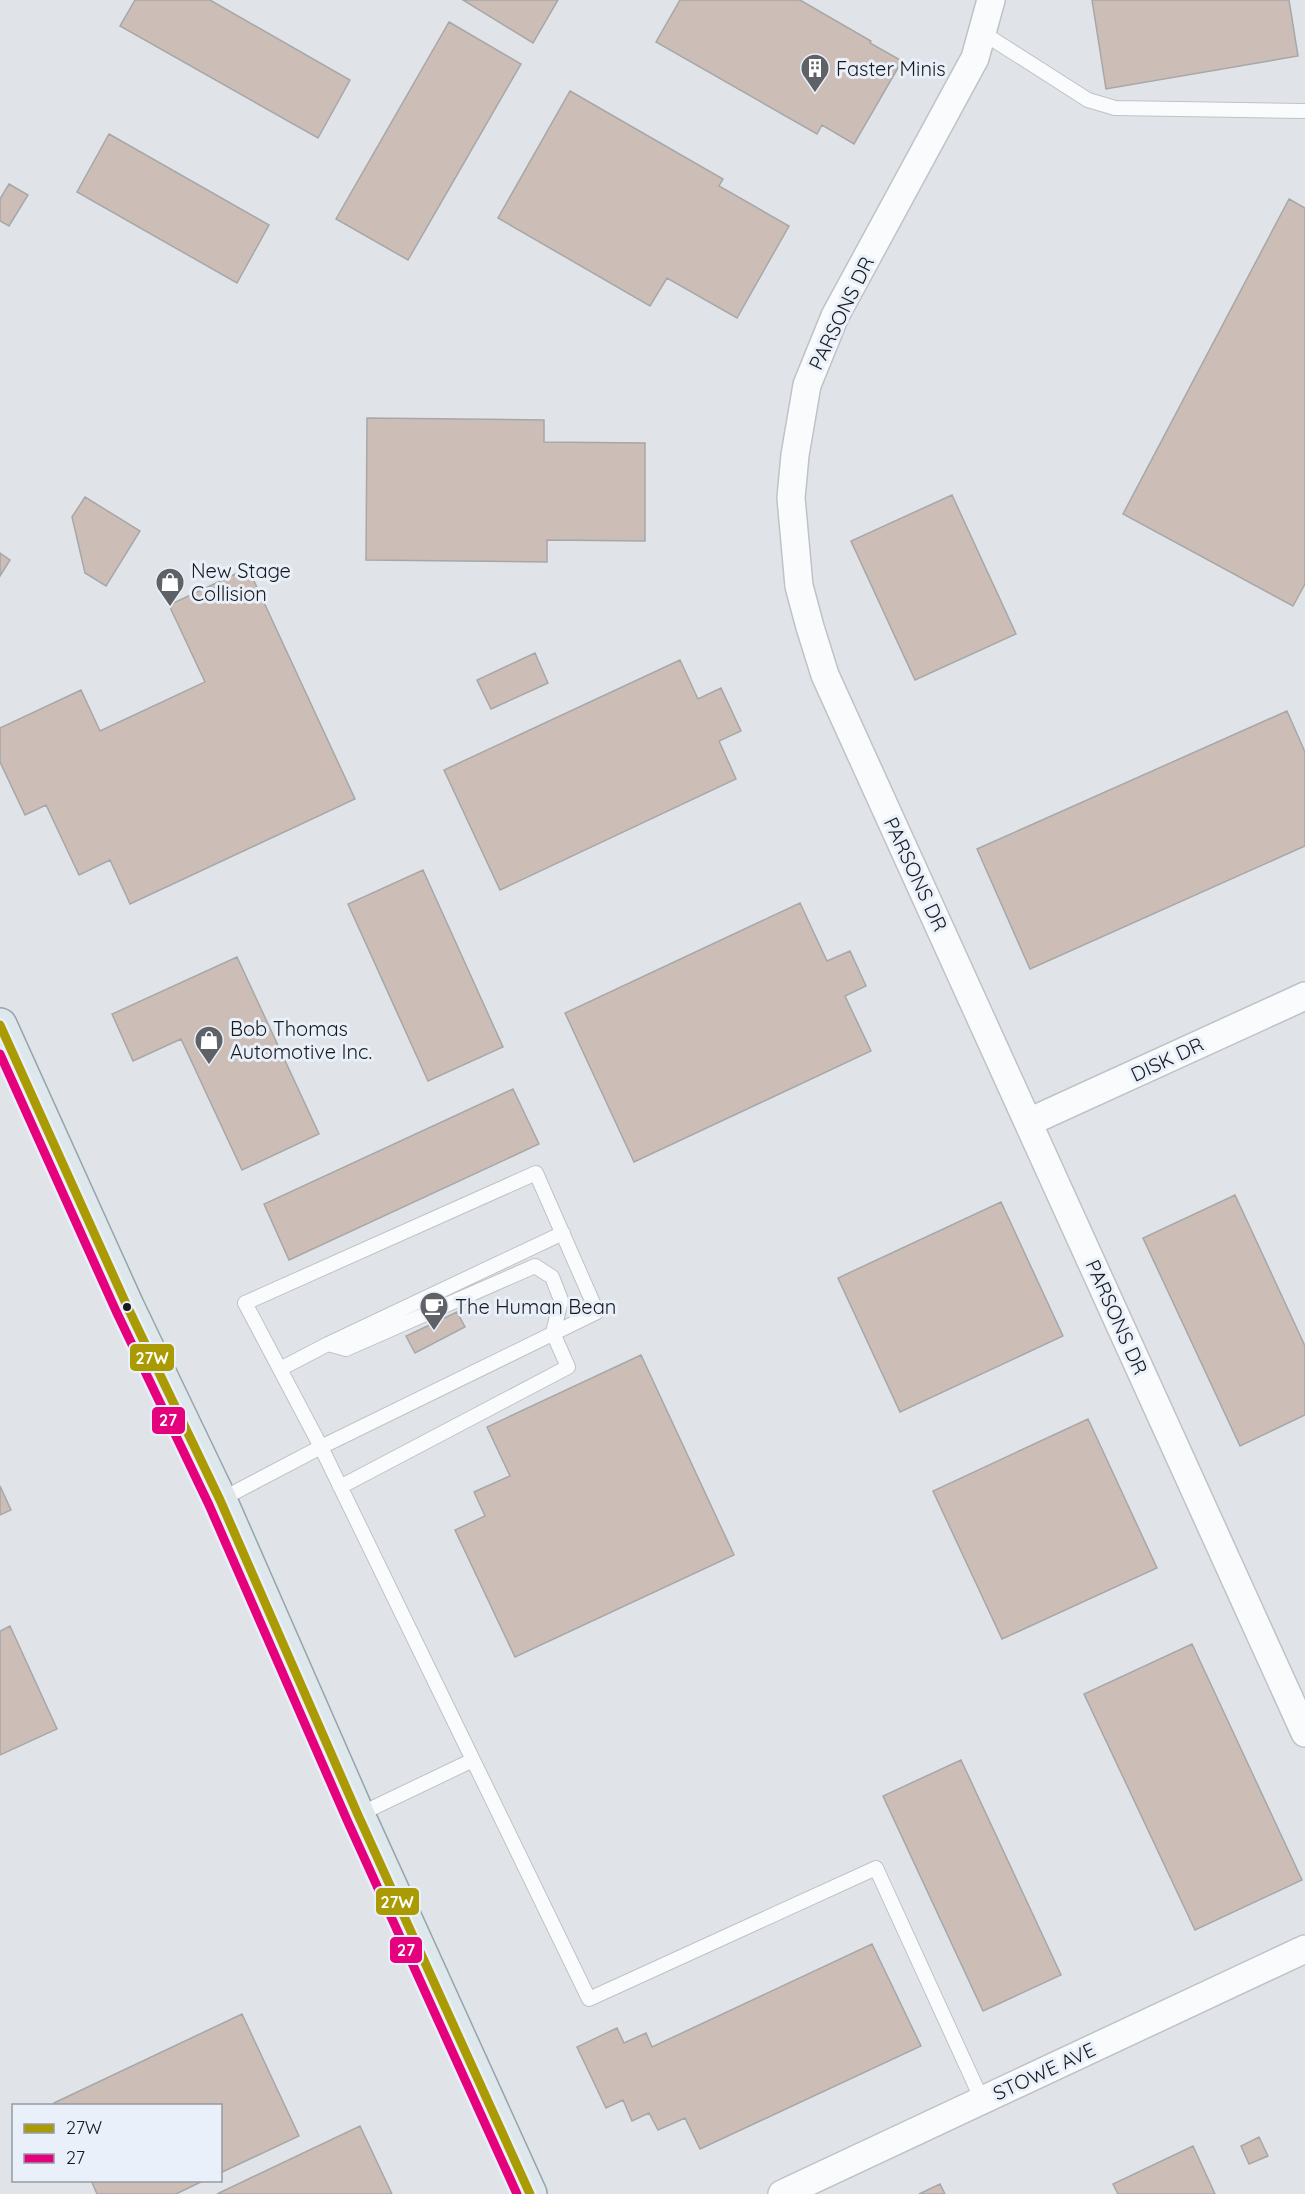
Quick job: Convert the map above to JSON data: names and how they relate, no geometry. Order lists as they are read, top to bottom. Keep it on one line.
{"streets":{"street":["PARSONS DR","DISK DR","STOWE AVE"]},"crossings":[["PARSONS DR","DISK DR"]],"places":{"building":["Faster Minis"],"shop":["New Stage Collision","Bob Thomas Automotive Inc."],"cafe":["The Human Bean"]},"lines":["transit line 27W","transit line 27"],"legend":["27W","27"]}
